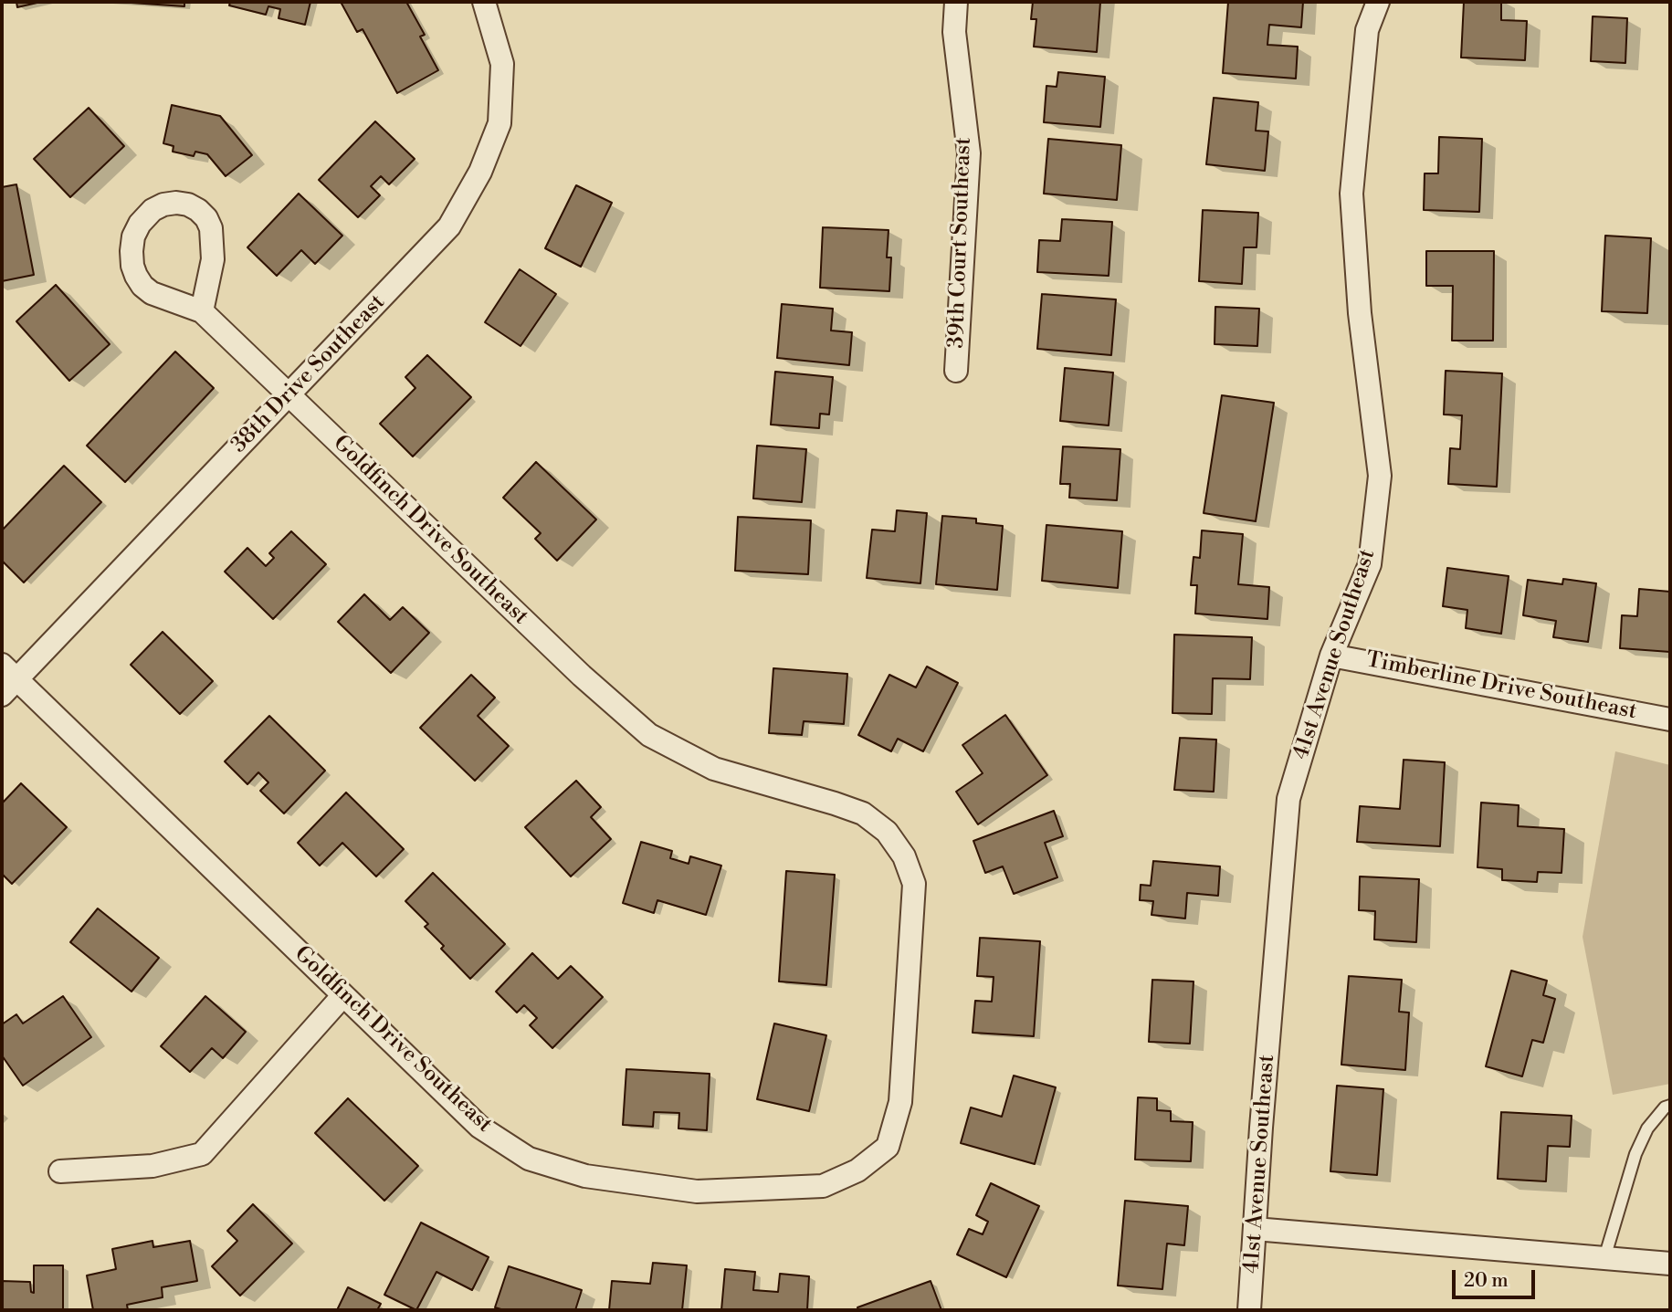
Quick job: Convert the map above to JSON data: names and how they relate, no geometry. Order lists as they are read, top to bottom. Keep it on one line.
{"streets":{"street":["39th Court Southeast","38th Drive Southeast","Goldfinch Drive Southeast","41st Avenue Southeast","Timberline Drive Southeast"]},"crossings":[["38th Drive Southeast","Goldfinch Drive Southeast"],["41st Avenue Southeast","Timberline Drive Southeast"]],"scale_bar":"20 m"}
